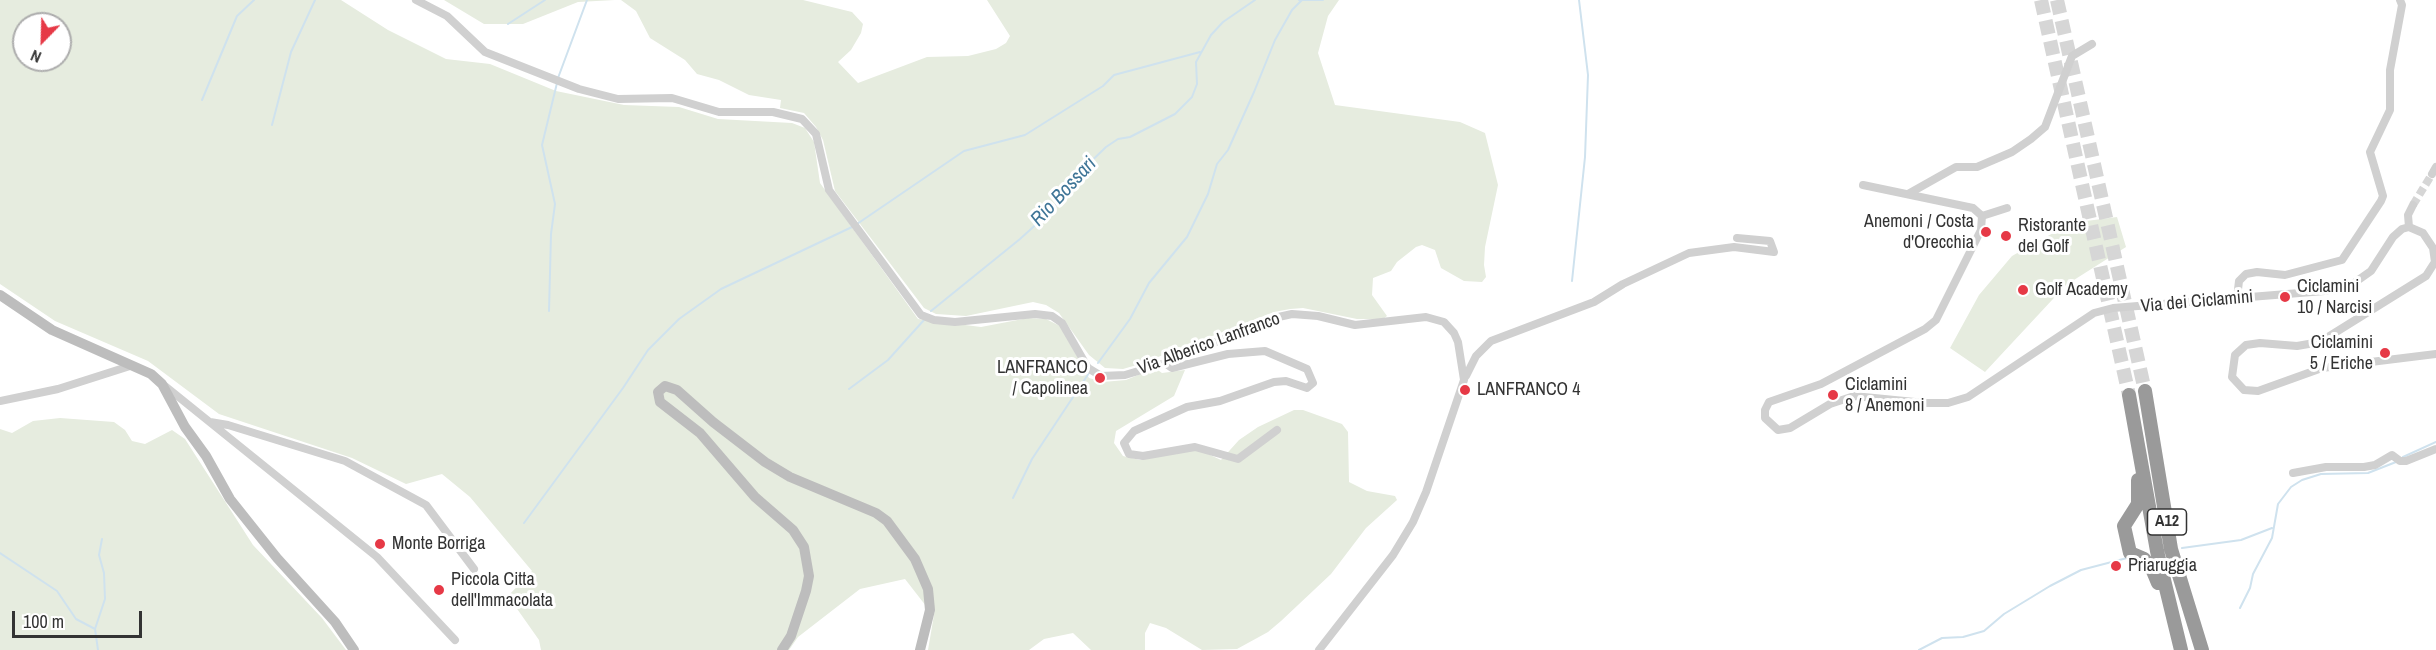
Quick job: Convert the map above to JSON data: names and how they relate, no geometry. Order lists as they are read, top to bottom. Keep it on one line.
{"streets":{"highway":["A12"],"street":["Via dei Ciclamini","Via Alberico Lanfranco"]},"water":["Rio Bossari"],"places":["Anemoni / Costa d'Orecchia","Ristorante del Golf","Golf Academy","Ciclamini 10 / Narcisi","Ciclamini 5 / Eriche","LANFRANCO / Capolinea","LANFRANCO 4","Ciclamini 8 / Anemoni","Monte Borriga","Priaruggia","Piccola Citta dell'Immacolata"],"scale_bar":"100 m","north":"bottom left"}
